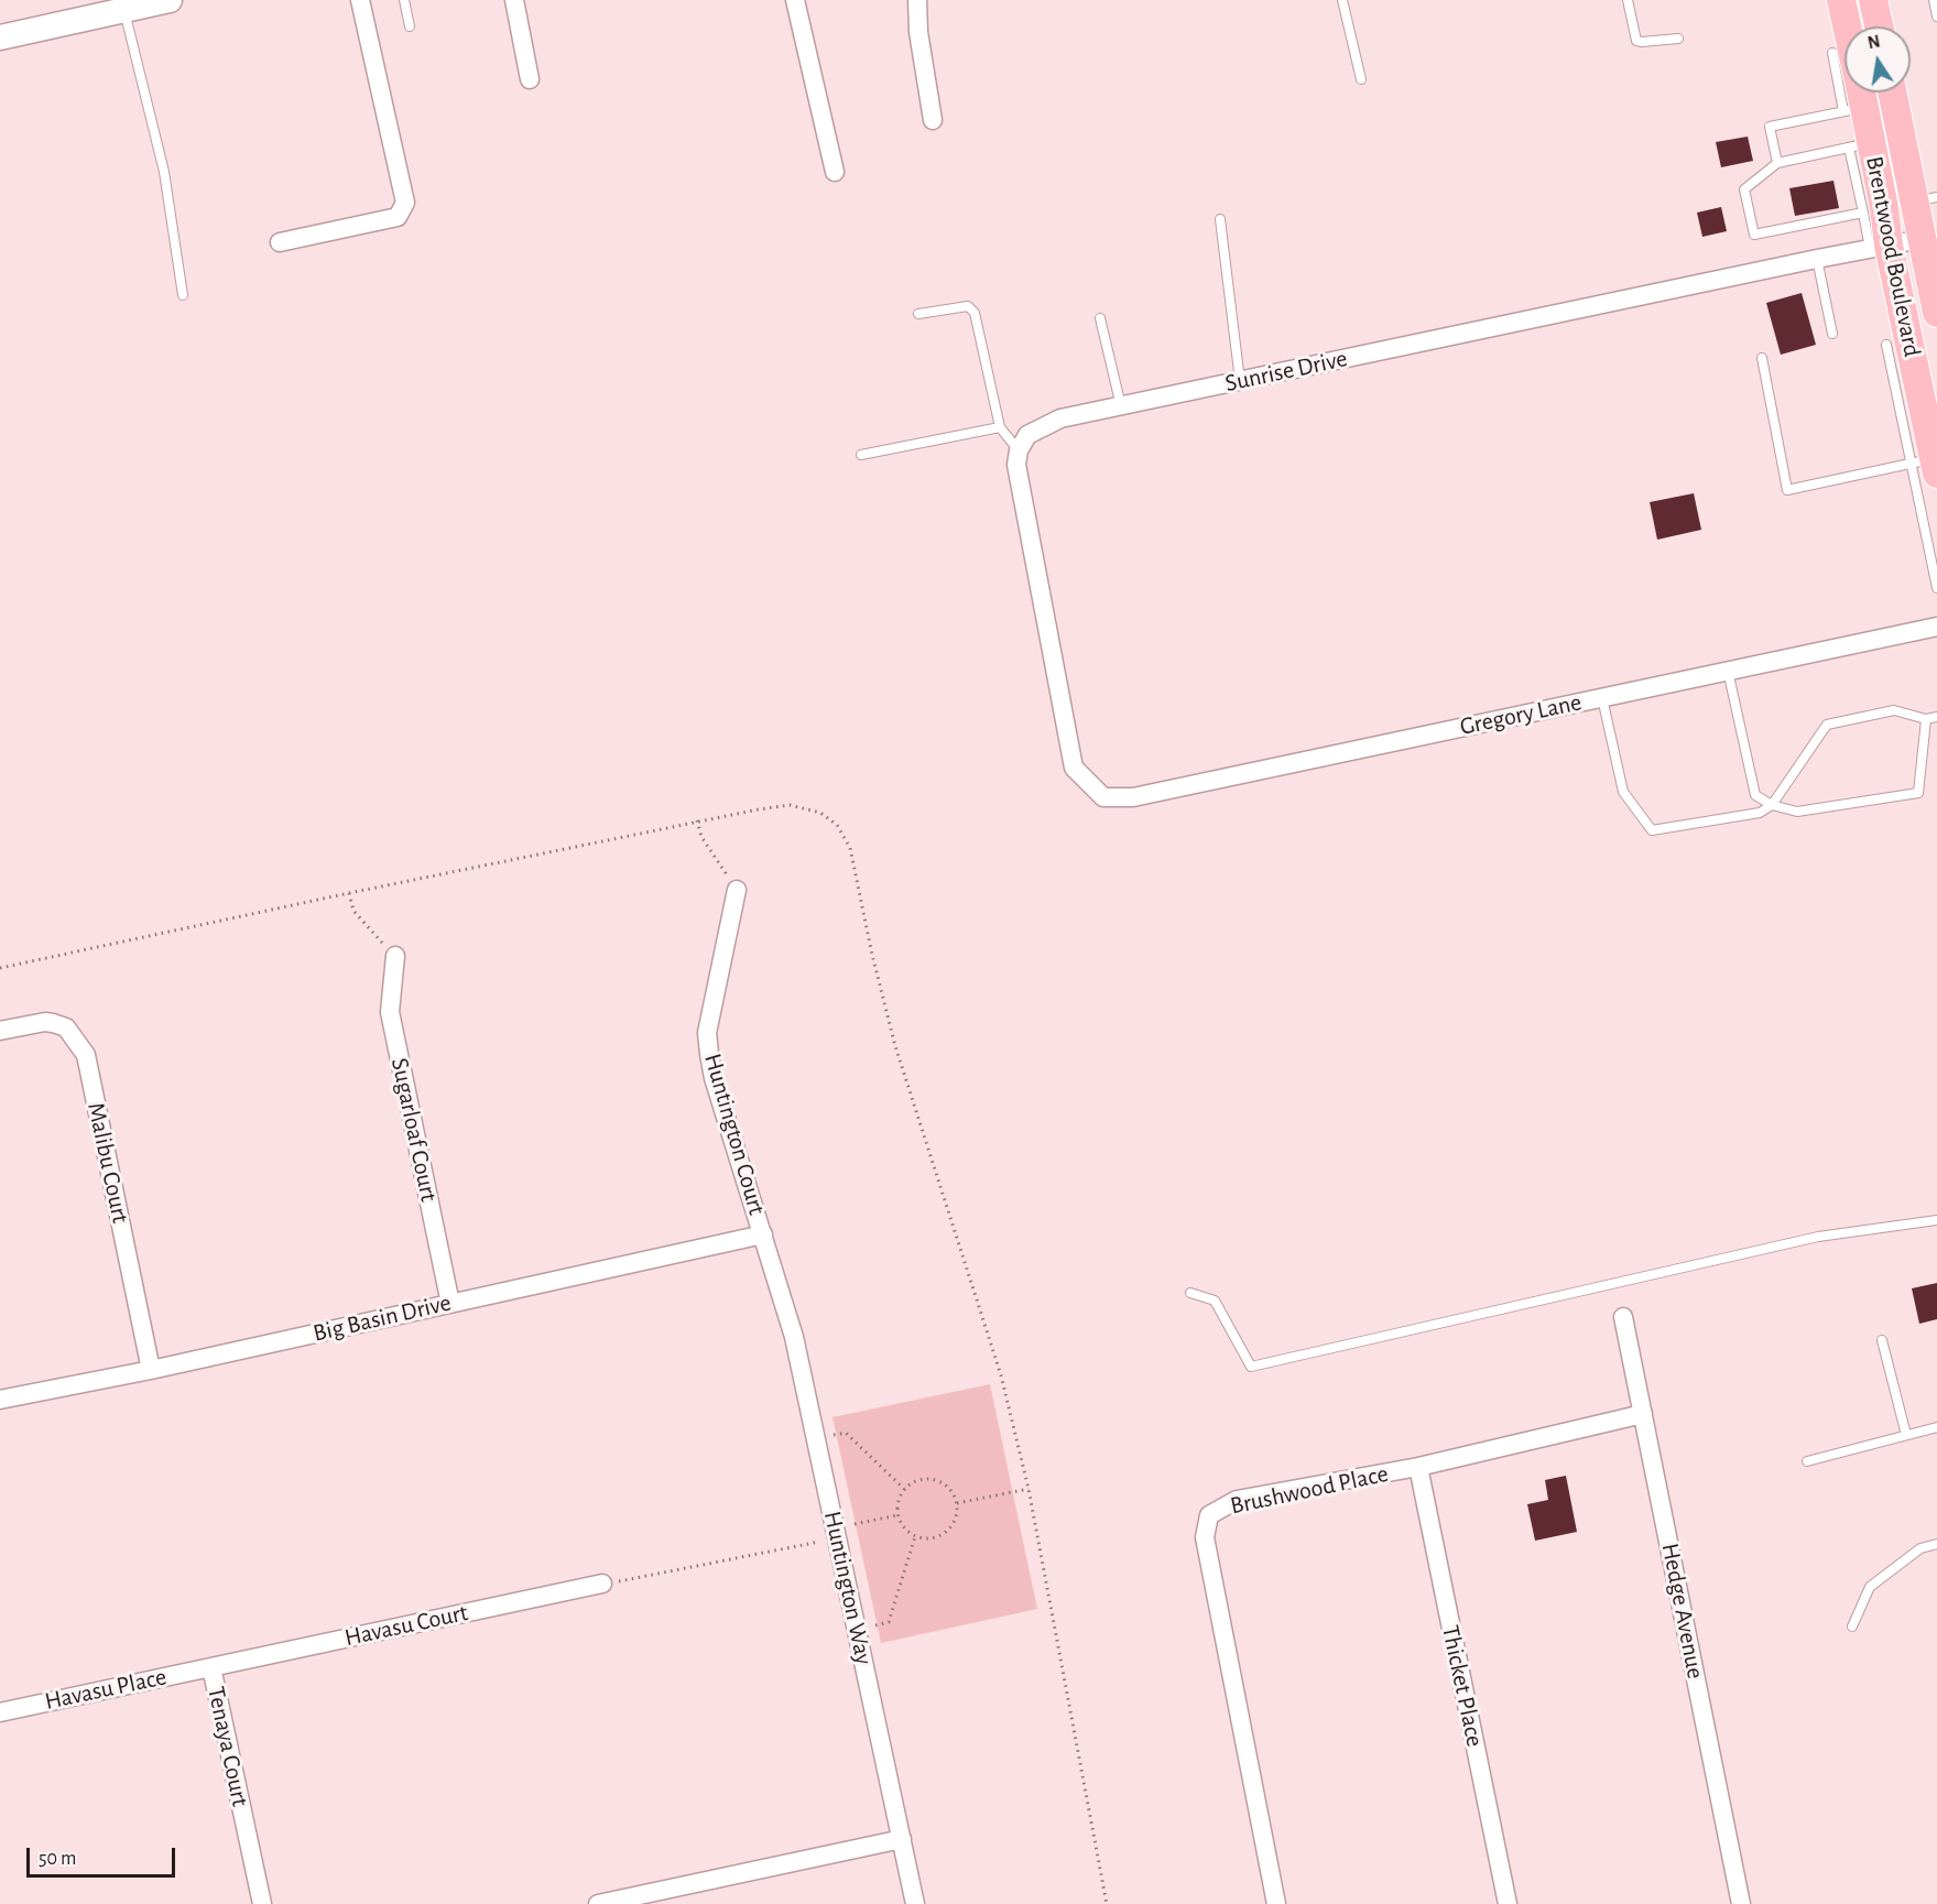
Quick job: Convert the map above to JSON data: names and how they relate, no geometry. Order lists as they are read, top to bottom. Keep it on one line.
{"streets":{"main road":["Brentwood Boulevard"],"street":["Sunrise Drive","Gregory Lane","Sugarloaf Court","Huntington Court","Malibu Court","Big Basin Drive","Brushwood Place","Huntington Way","Hedge Avenue","Havasu Court","Thicket Place","Havasu Place","Tenaya Court"]},"crossings":[["Brentwood Boulevard","Sunrise Drive"],["Sunrise Drive","Gregory Lane"],["Sugarloaf Court","Big Basin Drive"],["Huntington Court","Big Basin Drive"],["Huntington Court","Huntington Way"],["Malibu Court","Big Basin Drive"],["Brushwood Place","Hedge Avenue"],["Brushwood Place","Thicket Place"],["Havasu Court","Havasu Place"],["Havasu Court","Tenaya Court"],["Havasu Place","Tenaya Court"]],"scale_bar":"50 m","north":"top"}
